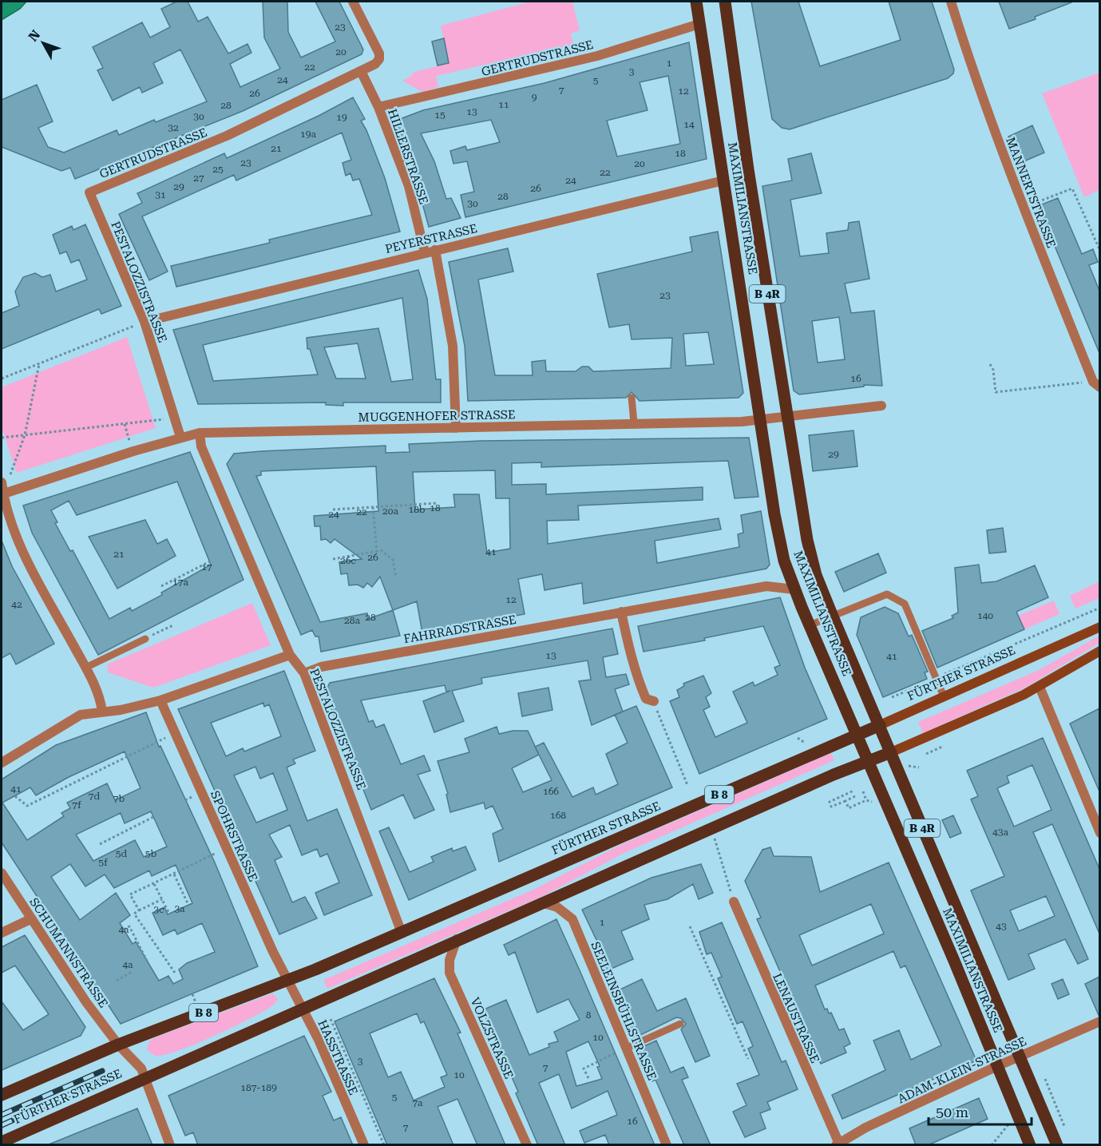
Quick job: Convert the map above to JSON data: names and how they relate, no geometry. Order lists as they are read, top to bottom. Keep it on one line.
{"streets":{"main road":["MAXIMILIANSTRASSE","B 4R","FÜRTHER STRASSE","B 8"],"street":["GERTRUDSTRASSE","HILLERSTRASSE","MANNERTSTRASSE","PEYERSTRASSE","PESTALOZZISTRASSE","MUGGENHOFER STRASSE","FAHRRADSTRASSE","SPOHRSTRASSE","SCHUMANNSTRASSE","SEELEINSBÜHLSTRASSE","LENAUSTRASSE","VOLZSTRASSE","HASSTRASSE","ADAM-KLEIN-STRASSE"]},"crossings":[["GERTRUDSTRASSE","HILLERSTRASSE"],["GERTRUDSTRASSE","MAXIMILIANSTRASSE"],["GERTRUDSTRASSE","PESTALOZZISTRASSE"],["HILLERSTRASSE","PEYERSTRASSE"],["HILLERSTRASSE","MUGGENHOFER STRASSE"],["MAXIMILIANSTRASSE","PEYERSTRASSE"],["MAXIMILIANSTRASSE","MUGGENHOFER STRASSE"],["MAXIMILIANSTRASSE","FAHRRADSTRASSE"],["MAXIMILIANSTRASSE","FÜRTHER STRASSE"],["MAXIMILIANSTRASSE","ADAM-KLEIN-STRASSE"],["PEYERSTRASSE","PESTALOZZISTRASSE"],["PESTALOZZISTRASSE","MUGGENHOFER STRASSE"],["PESTALOZZISTRASSE","FAHRRADSTRASSE"],["PESTALOZZISTRASSE","FÜRTHER STRASSE"],["FÜRTHER STRASSE","SPOHRSTRASSE"],["FÜRTHER STRASSE","SCHUMANNSTRASSE"],["FÜRTHER STRASSE","SEELEINSBÜHLSTRASSE"],["FÜRTHER STRASSE","VOLZSTRASSE"],["FÜRTHER STRASSE","HASSTRASSE"],["SPOHRSTRASSE","HASSTRASSE"],["LENAUSTRASSE","ADAM-KLEIN-STRASSE"]],"house_numbers":["23","20","1","22","3","24","5","7","12","26","9","11","28","13","15","30","19","14","32","19a","21","18","23","20","25","22","27","24","29","26","31","28","30","23","16","29","18","18b","20a","22","24","41","21","26","26c","17","17a","12","42","140","28","28a","13","41","41","166","7d","7b","7f","168","43a","5d","5b","5f","3a","3c","1","43","4a","4a","8","10","3","7","10","187-189","5","7a","16","7"],"scale_bar":"50 m","north":"top left"}
